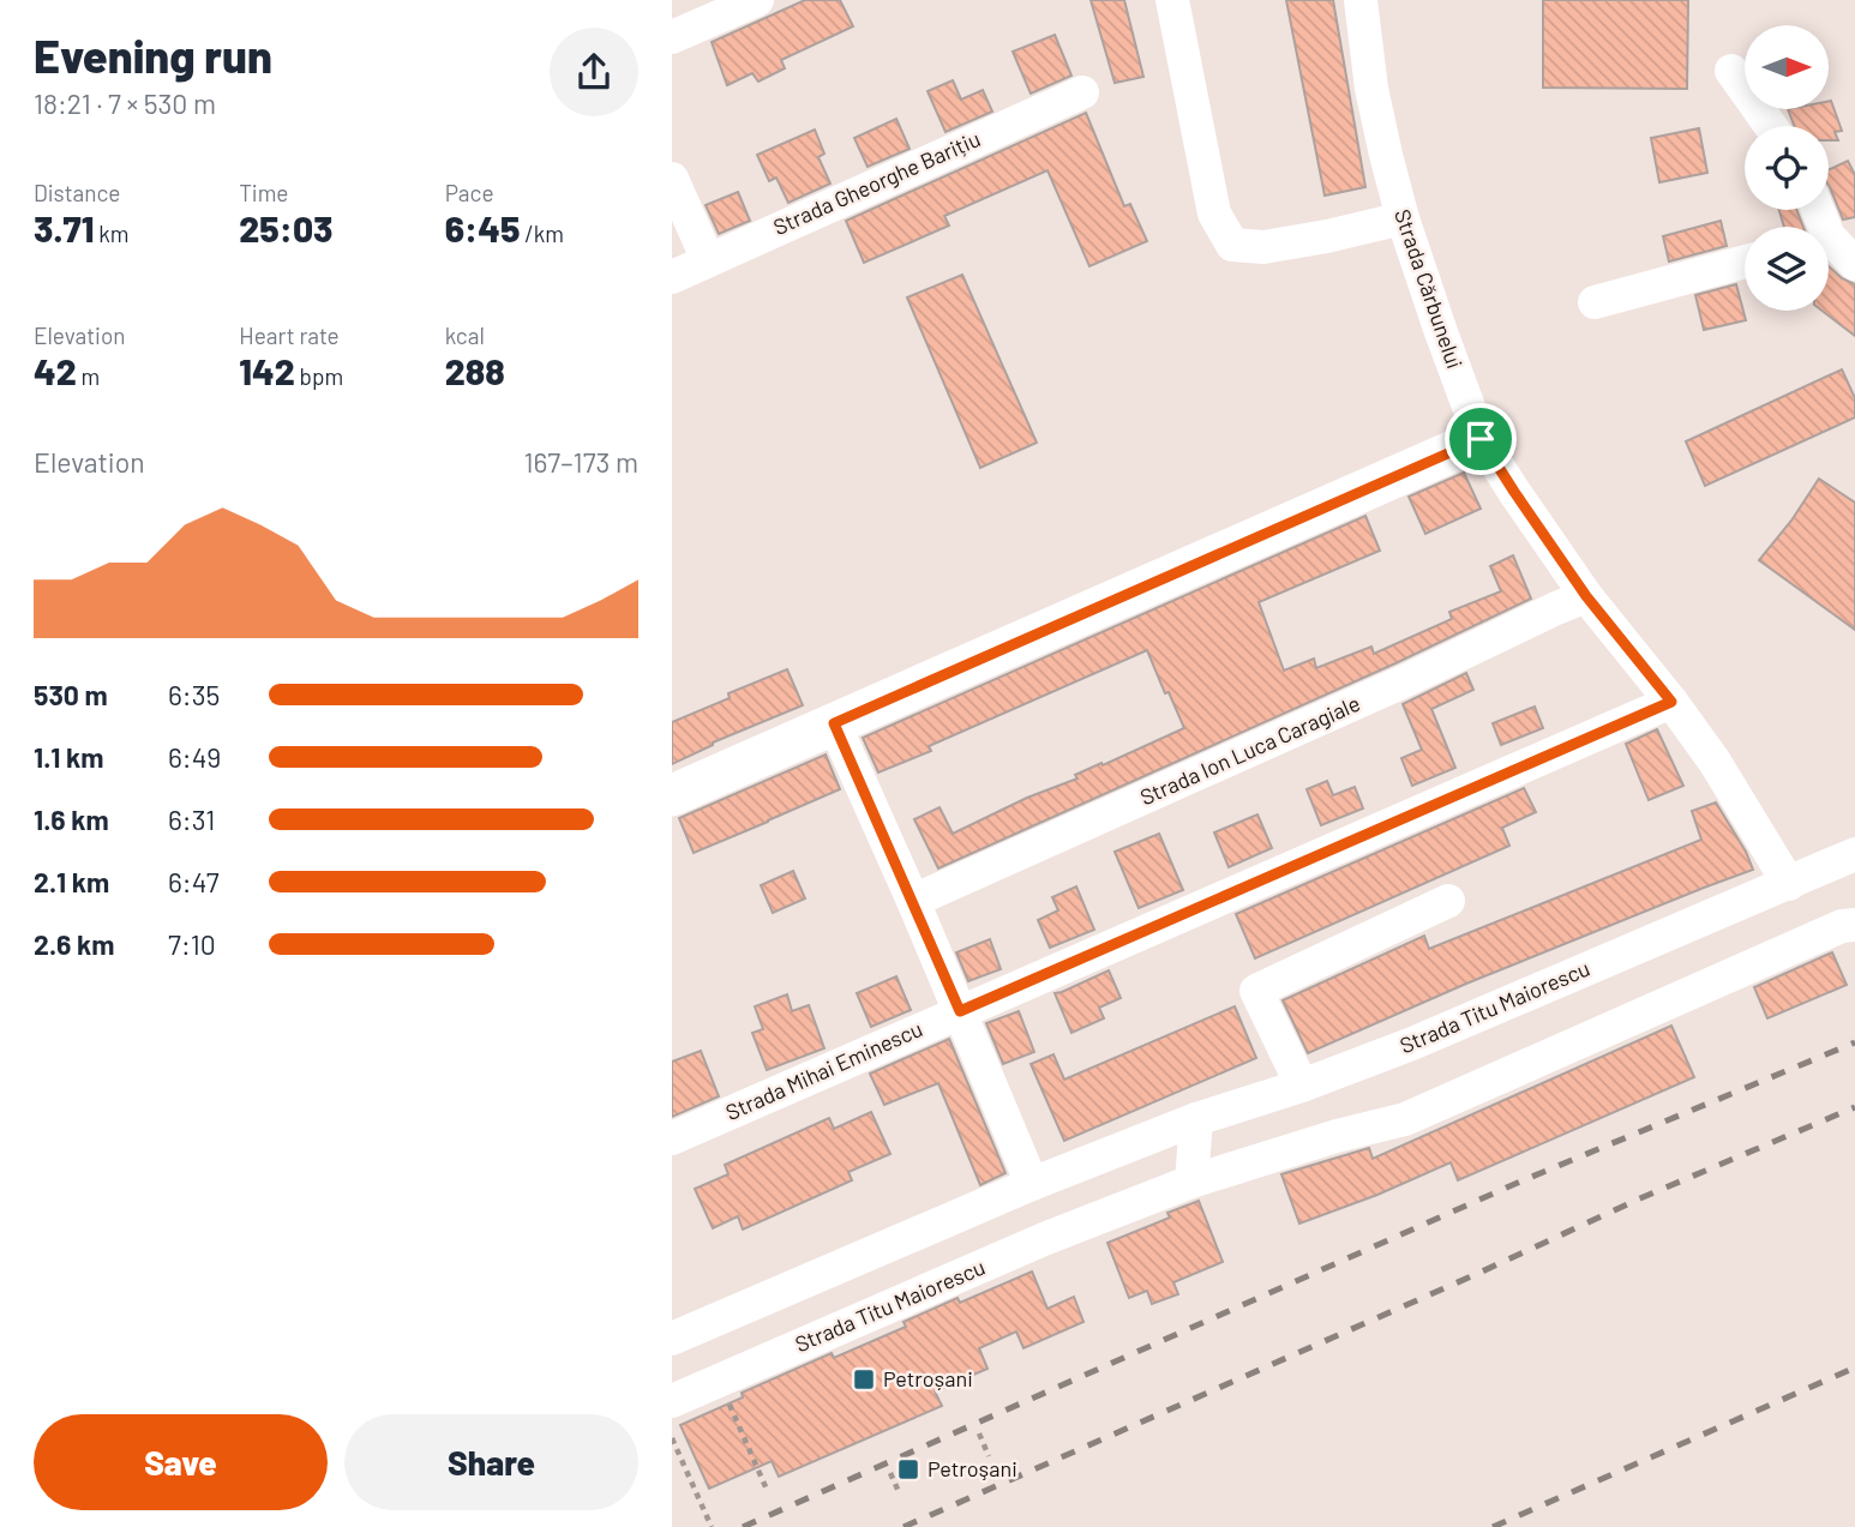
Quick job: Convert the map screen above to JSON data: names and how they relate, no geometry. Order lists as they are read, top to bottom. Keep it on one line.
{"streets":{"street":["Strada Gheorghe Barițiu","Strada Cărbunelui","Strada Ion Luca Caragiale","Strada Titu Maiorescu","Strada Mihai Eminescu"]},"crossings":[["Strada Cărbunelui","Strada Ion Luca Caragiale"],["Strada Cărbunelui","Strada Titu Maiorescu"],["Strada Cărbunelui","Strada Mihai Eminescu"]],"places":{"transit":["Petroșani","Petroşani"]},"north":"right","page":{"heading":["Evening run","18:21 · 7 × 530 m"],"stats":[["Distance","3.71 km"],["Time","25:03"],["Pace","6:45 /km"],["Elevation","42 m"],["Heart rate","142 bpm"],["kcal","288"]],"chart":["Elevation","167–173 m"],"list":[{"name":"530 m","note":"6:35"},{"name":"1.1 km","note":"6:49"},{"name":"1.6 km","note":"6:31"},{"name":"2.1 km","note":"6:47"},{"name":"2.6 km","note":"7:10"}],"buttons":["Save","Share"]}}
